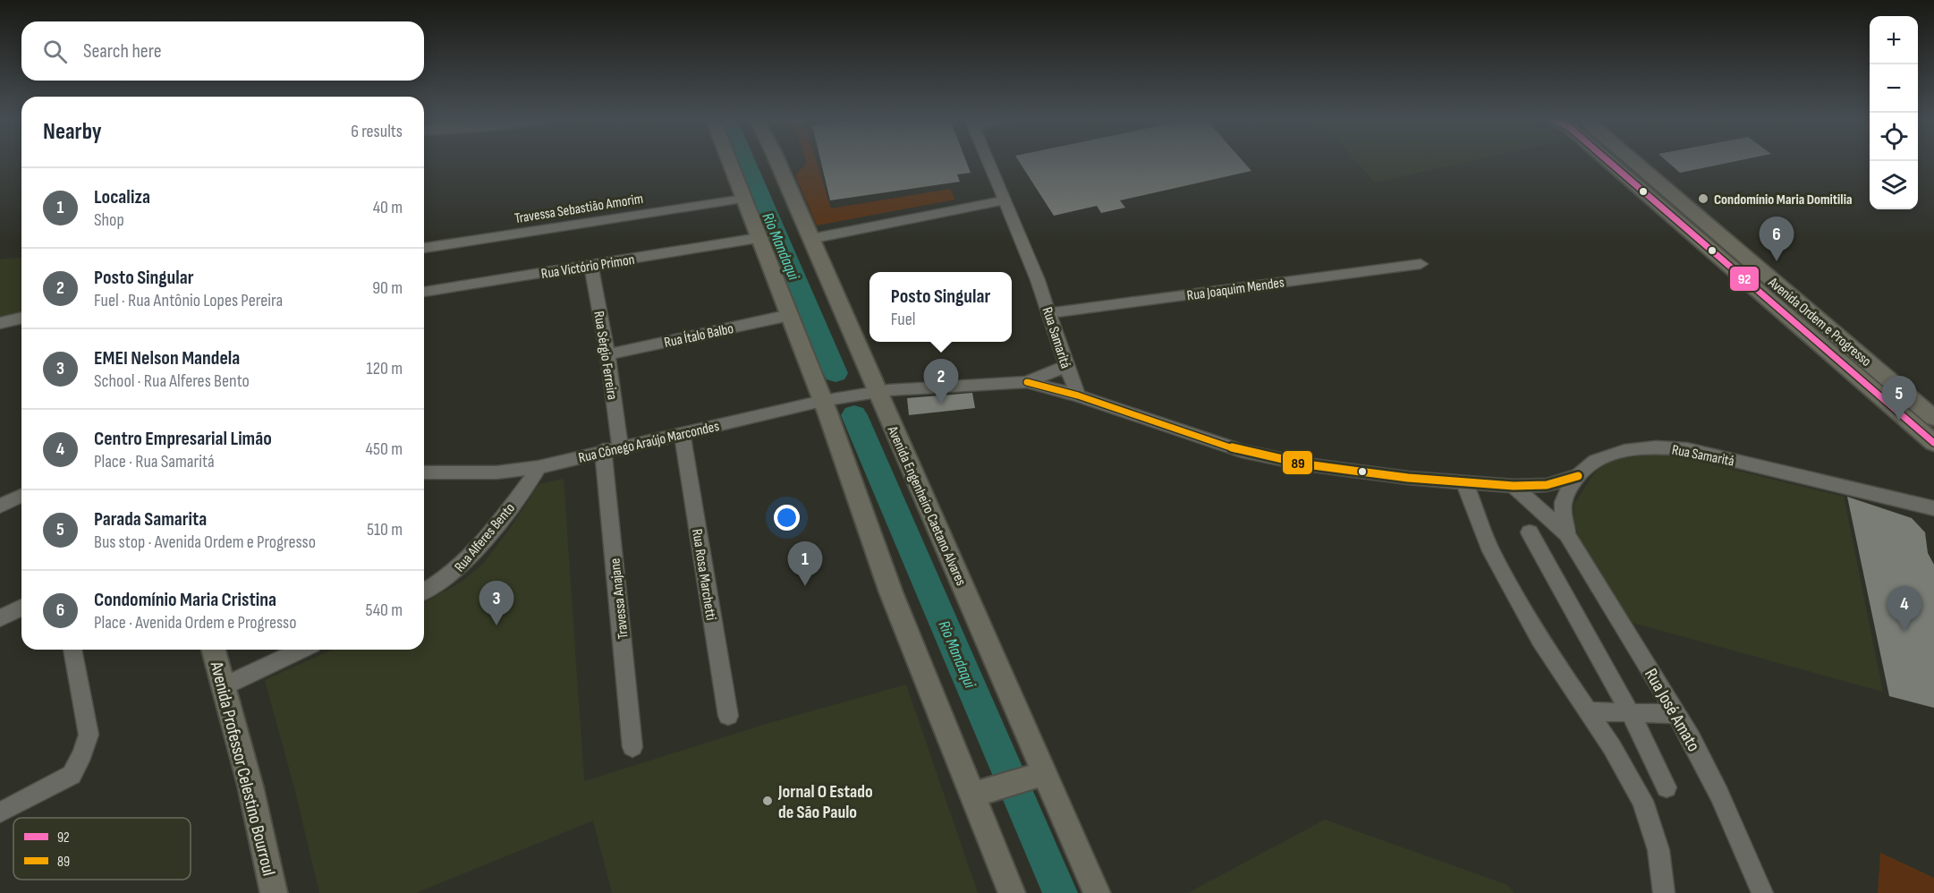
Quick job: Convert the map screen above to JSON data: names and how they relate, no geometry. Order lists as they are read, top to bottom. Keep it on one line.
{"streets":{"main road":["Avenida Ordem e Progresso","Avenida Engenheiro Caetano Alvares","Avenida Professor Celestino Bourroul"],"street":["Travessa Sebastião Amorim","Rua Victório Primon","Rua Joaquim Mendes","Rua Ítalo Balbo","Rua Samaritá","Rua Sérgio Ferreira","Rua Cônego Araújo Marcondes","Rua Alferes Bento","Rua Rosa Marchetti","Travessa Anajane","Rua José Amato"]},"crossings":[["Rua Victório Primon","Rua Sérgio Ferreira"],["Rua Joaquim Mendes","Rua Samaritá"],["Rua Ítalo Balbo","Rua Sérgio Ferreira"],["Rua Samaritá","Rua José Amato"],["Rua Sérgio Ferreira","Rua Cônego Araújo Marcondes"],["Rua Sérgio Ferreira","Travessa Anajane"],["Rua Cônego Araújo Marcondes","Avenida Engenheiro Caetano Alvares"],["Rua Cônego Araújo Marcondes","Rua Alferes Bento"],["Rua Cônego Araújo Marcondes","Rua Rosa Marchetti"],["Rua Cônego Araújo Marcondes","Travessa Anajane"]],"water":["Rio Mandaqui"],"places":["Condomínio Maria Domitilia","Jornal O Estado de São Paulo"],"lines":["transit line 92","transit line 89"],"legend":["92","89"],"page":{"map_buttons":["+","−"],"search":"Search here","heading":["Nearby","6 results"],"list":[{"mark":"1","name":"Localiza","note":"Shop","value":"40 m"},{"mark":"2","name":"Posto Singular","note":"Fuel · Rua Antônio Lopes Pereira","value":"90 m"},{"mark":"3","name":"EMEI Nelson Mandela","note":"School · Rua Alferes Bento","value":"120 m"},{"mark":"4","name":"Centro Empresarial Limão","note":"Place · Rua Samaritá","value":"450 m"},{"mark":"5","name":"Parada Samarita","note":"Bus stop · Avenida Ordem e Progresso","value":"510 m"},{"mark":"6","name":"Condomínio Maria Cristina","note":"Place · Avenida Ordem e Progresso","value":"540 m"}],"pins":["6","2","5","1","3","4"],"popup":["Posto Singular","Fuel"]}}
